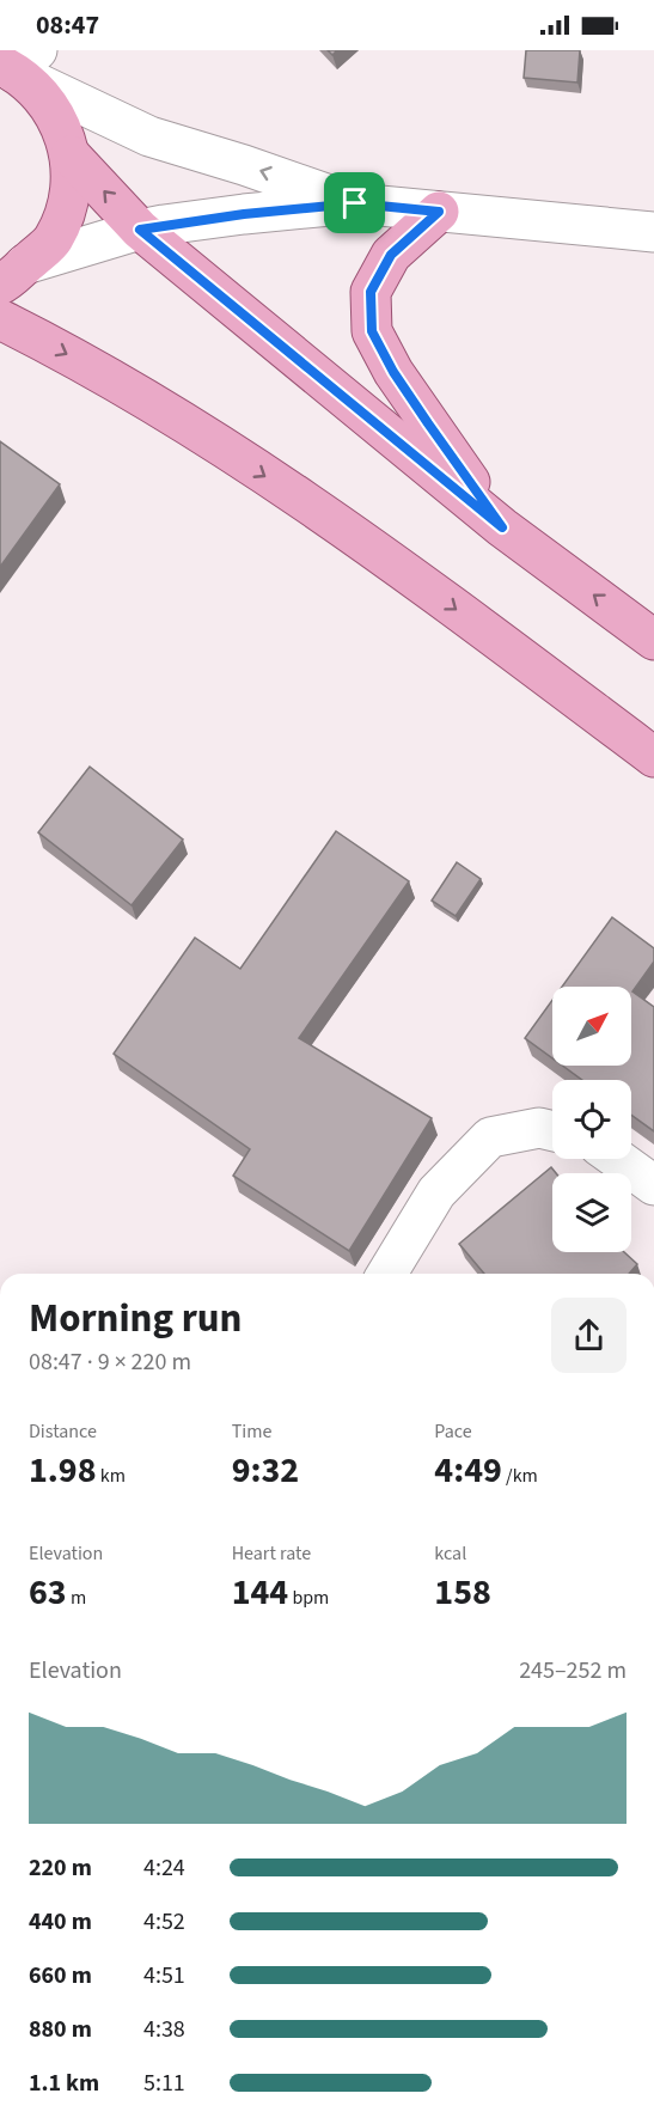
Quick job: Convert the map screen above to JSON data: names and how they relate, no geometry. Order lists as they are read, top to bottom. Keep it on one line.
{"north":"top right","page":{"status":"08:47","heading":["Morning run","08:47 · 9 × 220 m"],"stats":[["Distance","1.98 km"],["Time","9:32"],["Pace","4:49 /km"],["Elevation","63 m"],["Heart rate","144 bpm"],["kcal","158"]],"chart":["Elevation","245–252 m"],"list":[{"name":"220 m","note":"4:24"},{"name":"440 m","note":"4:52"},{"name":"660 m","note":"4:51"},{"name":"880 m","note":"4:38"},{"name":"1.1 km","note":"5:11"}]}}
